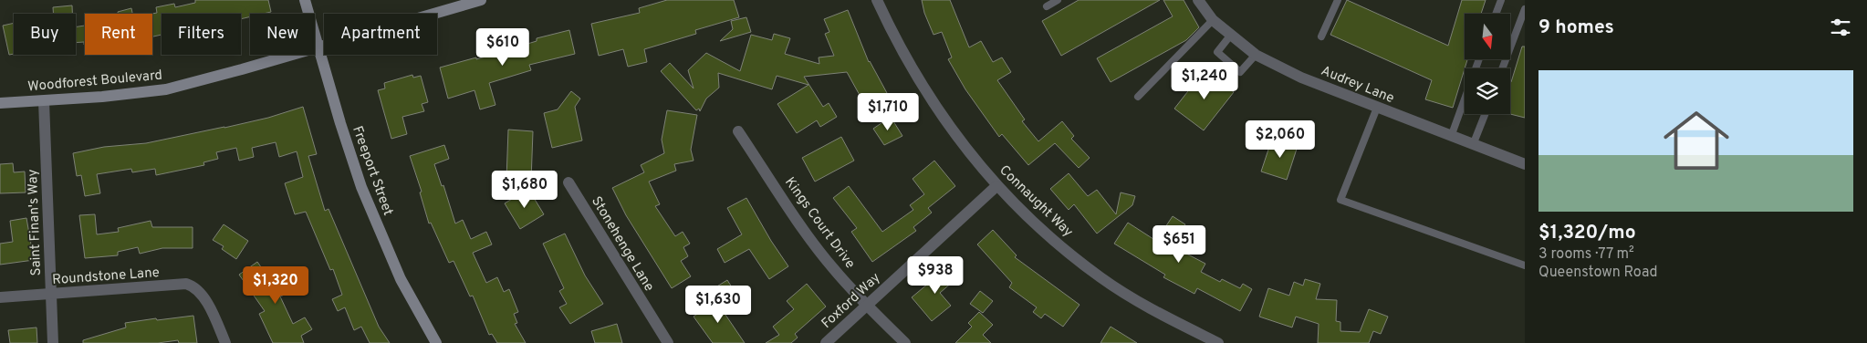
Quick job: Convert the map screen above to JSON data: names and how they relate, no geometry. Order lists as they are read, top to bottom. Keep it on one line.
{"streets":{"main road":["Woodforest Boulevard","Freeport Street"],"street":["Audrey Lane","Connaught Way","Saint Finan's Way","Kings Court Drive","Stonehenge Lane","Roundstone Lane","Foxford Way"]},"crossings":[["Woodforest Boulevard","Freeport Street"],["Woodforest Boulevard","Saint Finan's Way"],["Connaught Way","Foxford Way"],["Saint Finan's Way","Roundstone Lane"],["Kings Court Drive","Foxford Way"]],"north":"bottom","page":{"heading":"9 homes","chip":["Buy","Rent","Filters","New","Apartment"],"price":["$610","$1,240","$1,710","$2,060","$1,680","$651","$938","$1,320","$1,630"],"list":[{"name":"$1,320/mo","note":"3 rooms · 77 m² · Queenstown Road"}]}}
